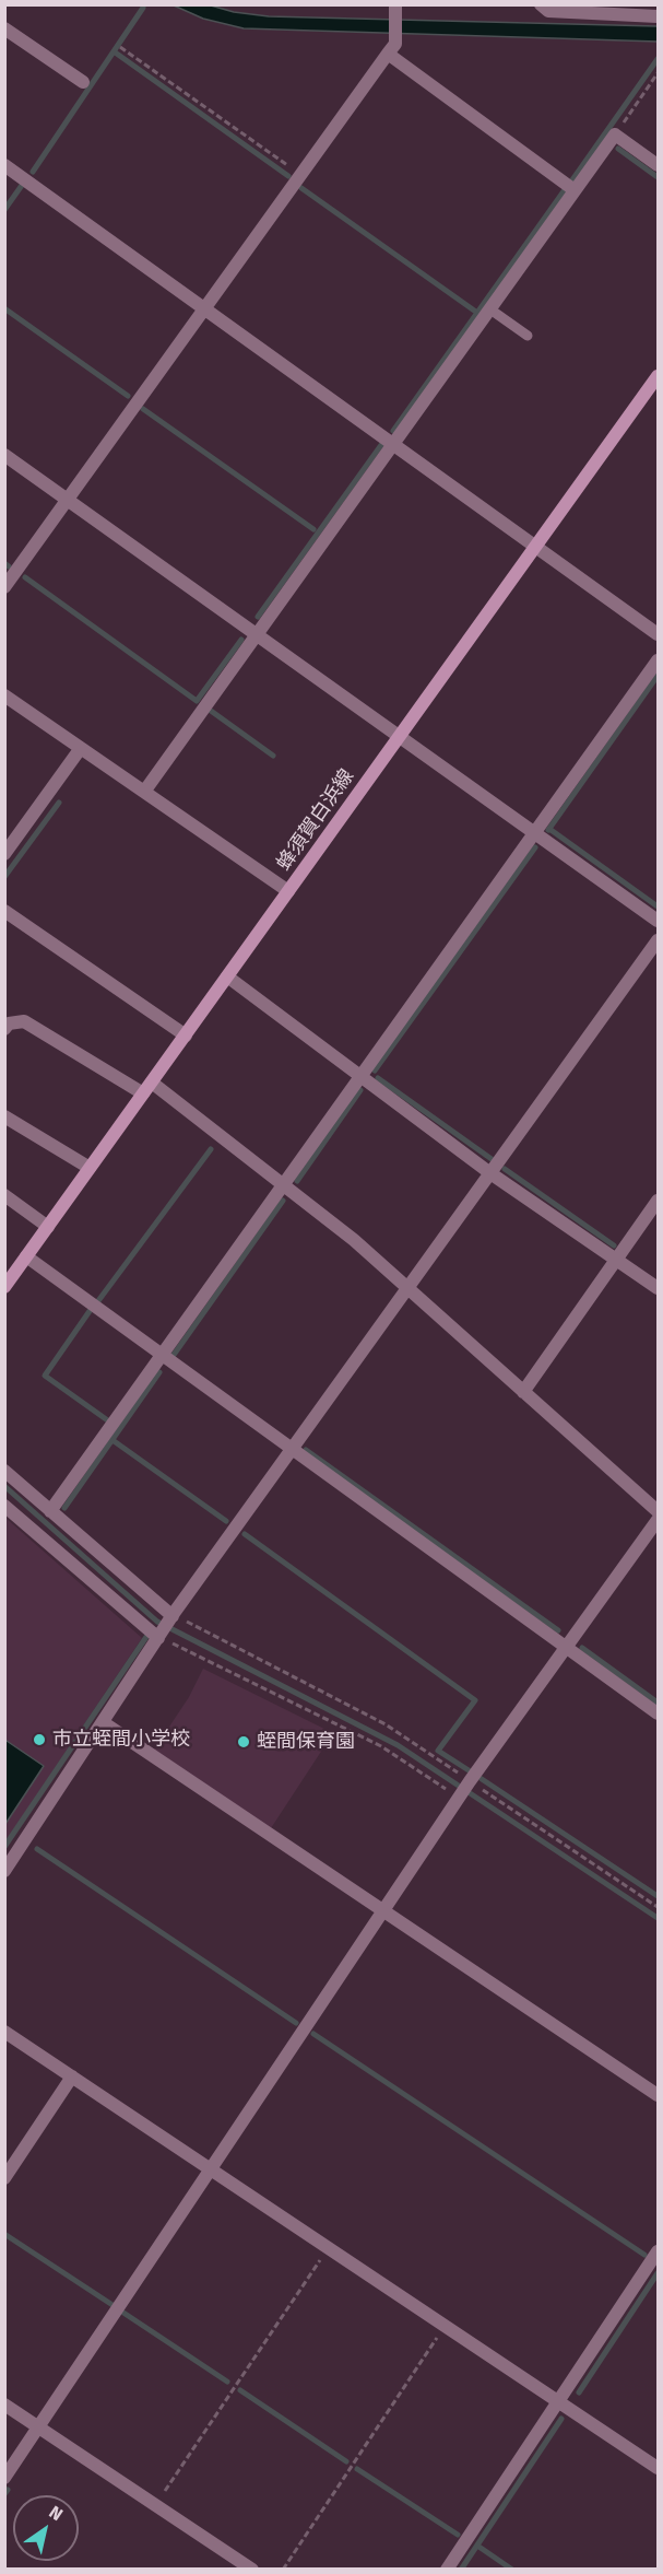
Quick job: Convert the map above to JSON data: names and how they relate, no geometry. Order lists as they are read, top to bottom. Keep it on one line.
{"streets":{"main road":["蜂須賀白浜線"]},"places":["市立蛭間小学校","蛭間保育園"],"north":"top right"}
